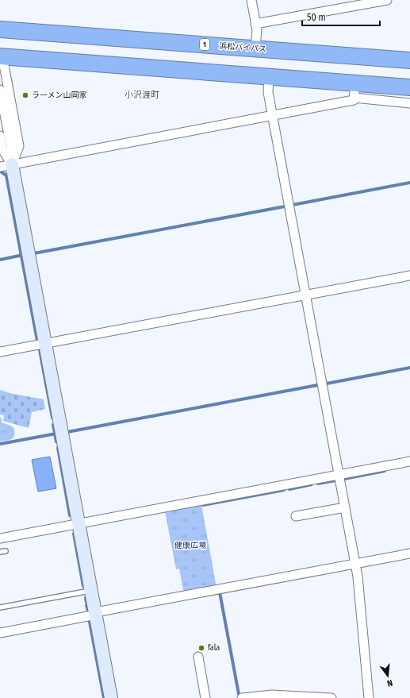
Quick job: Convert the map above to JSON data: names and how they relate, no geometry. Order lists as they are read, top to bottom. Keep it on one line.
{"streets":{"highway":["1","浜松バイパス"]},"districts":["小沢渡町"],"parks":["健康広場"],"places":["ラーメン山岡家","fala"],"scale_bar":"50 m","north":"bottom"}
